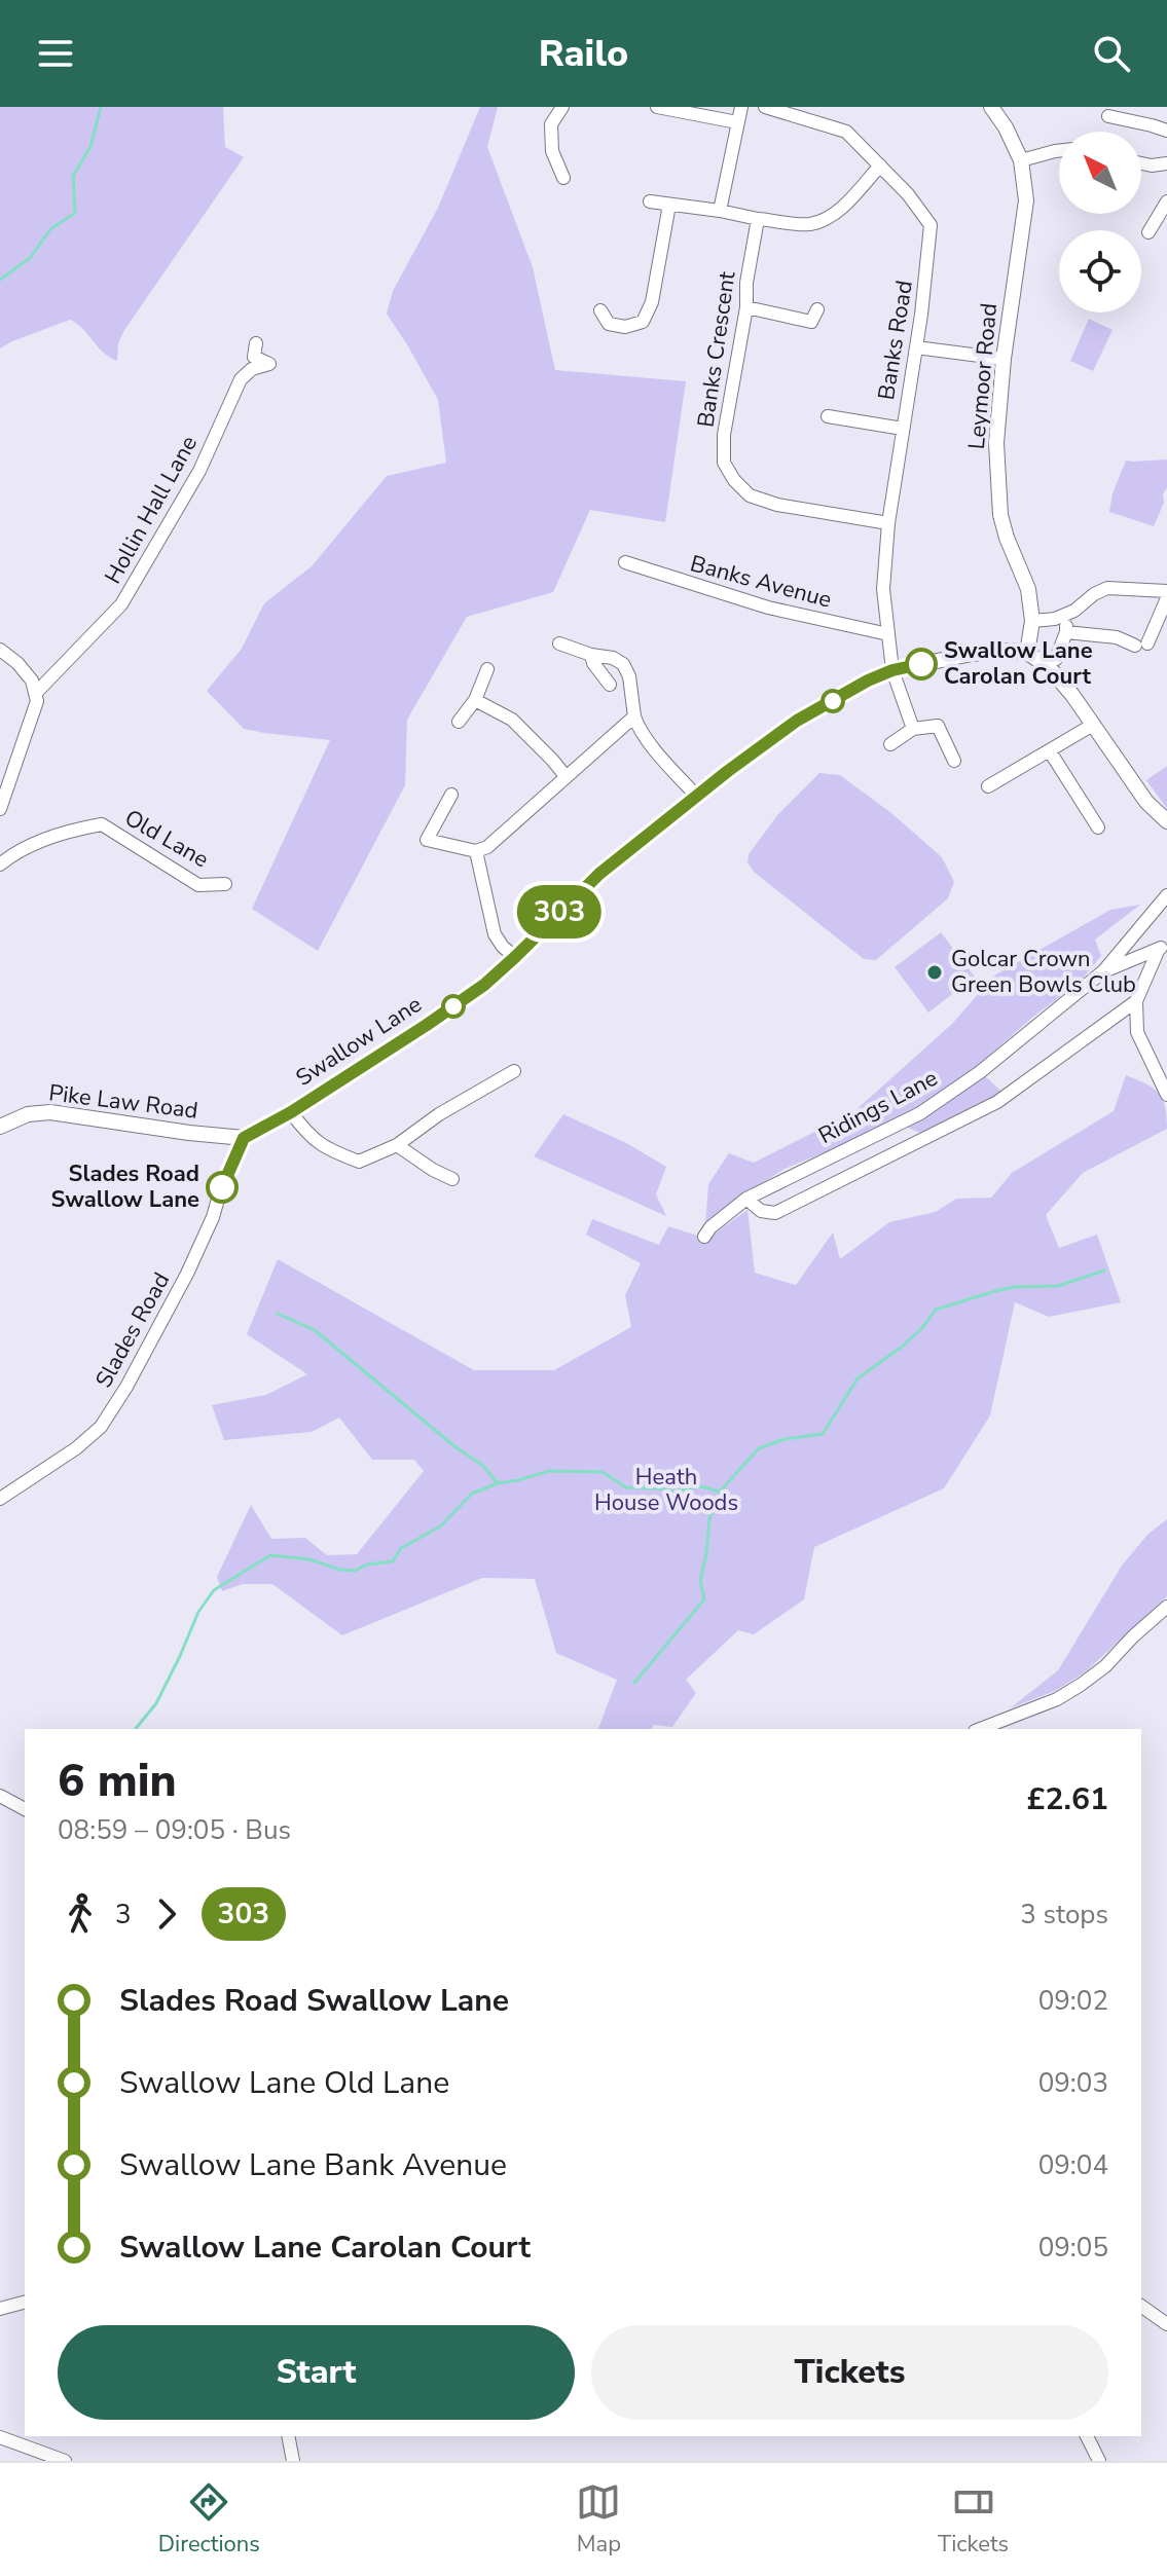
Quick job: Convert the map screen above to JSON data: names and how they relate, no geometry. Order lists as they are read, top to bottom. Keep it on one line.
{"streets":{"street":["Banks Road","Banks Crescent","Leymoor Road","Hollin Hall Lane","Banks Avenue","Old Lane","Swallow Lane","Pike Law Road","Ridings Lane","Slades Road"]},"crossings":[["Banks Road","Banks Crescent"],["Banks Road","Banks Avenue"],["Banks Road","Swallow Lane"],["Leymoor Road","Swallow Lane"],["Swallow Lane","Pike Law Road"],["Swallow Lane","Slades Road"],["Pike Law Road","Slades Road"]],"parks":["Heath House Woods"],"places":["Swallow Lane Carolan Court","Golcar Crown Green Bowls Club","Slades Road Swallow Lane"],"lines":["bus line 303"],"north":"top left","page":{"header":"Railo","on_map":"303","heading":["6 min","08:59 – 09:05 · Bus","£2.61"],"legs":["3","303","3 stops"],"list":[{"name":"Slades Road Swallow Lane","value":"09:02"},{"name":"Swallow Lane Old Lane","value":"09:03"},{"name":"Swallow Lane Bank Avenue","value":"09:04"},{"name":"Swallow Lane Carolan Court","value":"09:05"}],"buttons":["Start","Tickets"],"tabs":["Directions","Map","Tickets"]}}
